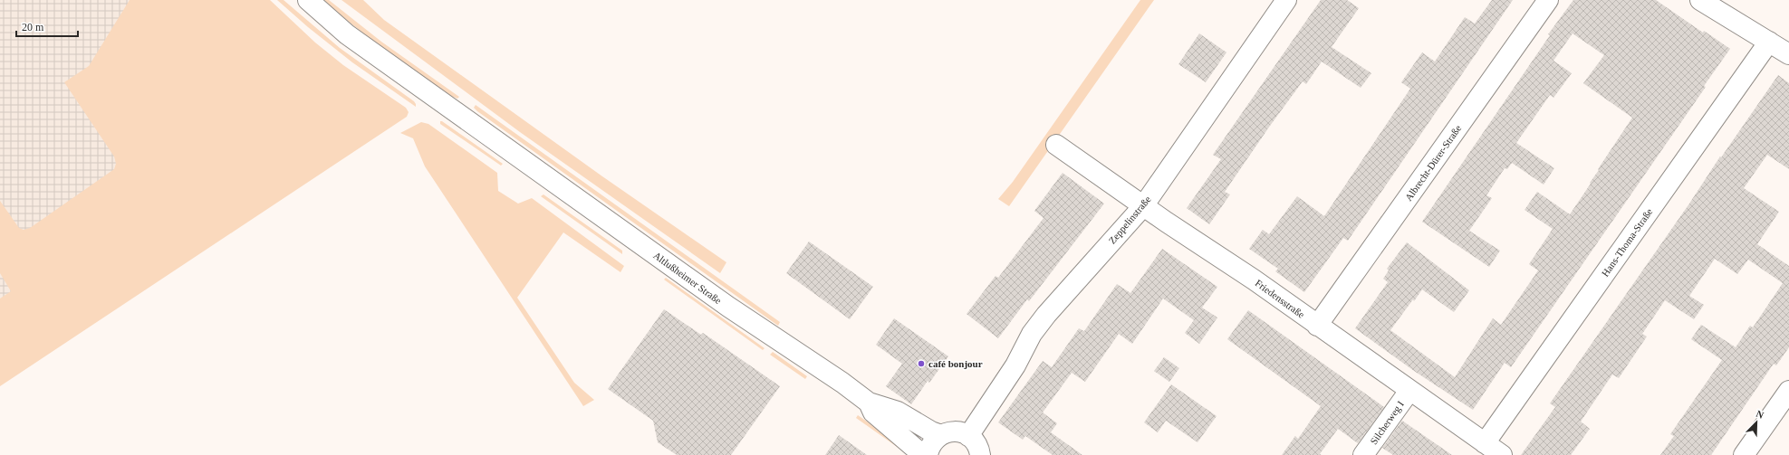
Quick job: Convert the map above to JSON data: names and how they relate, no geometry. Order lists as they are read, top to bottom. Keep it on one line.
{"streets":{"street":["Albrecht-Dürer-Straße","Zeppelinstraße","Hans-Thoma-Straße","Altlußheimer Straße","Friedensstraße","Silcherweg I"]},"crossings":[["Albrecht-Dürer-Straße","Friedensstraße"],["Zeppelinstraße","Friedensstraße"],["Hans-Thoma-Straße","Friedensstraße"],["Friedensstraße","Silcherweg I"]],"places":["café bonjour"],"scale_bar":"20 m","north":"top right"}
